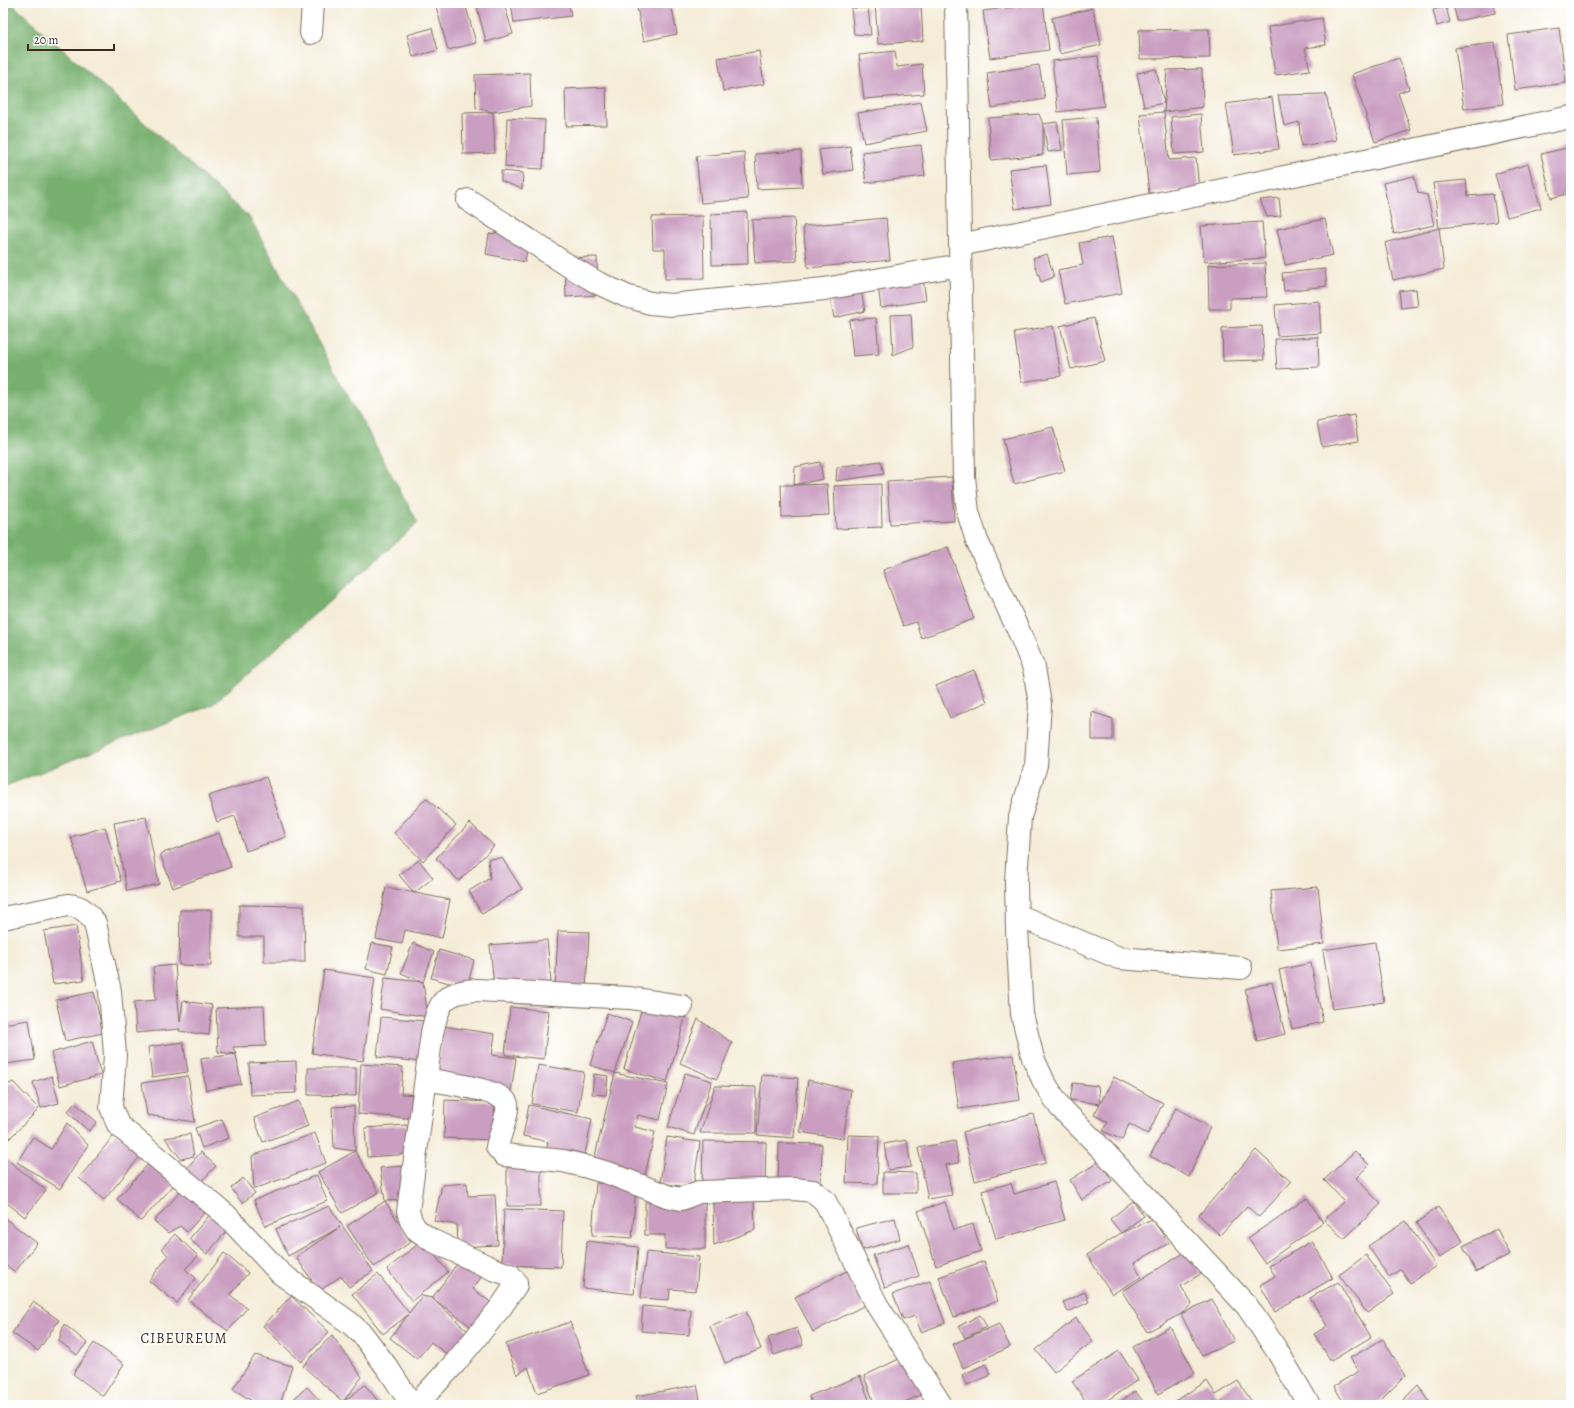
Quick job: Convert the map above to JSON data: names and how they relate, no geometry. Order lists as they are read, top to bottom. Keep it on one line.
{"districts":["CIBEUREUM"],"scale_bar":"20 m"}
